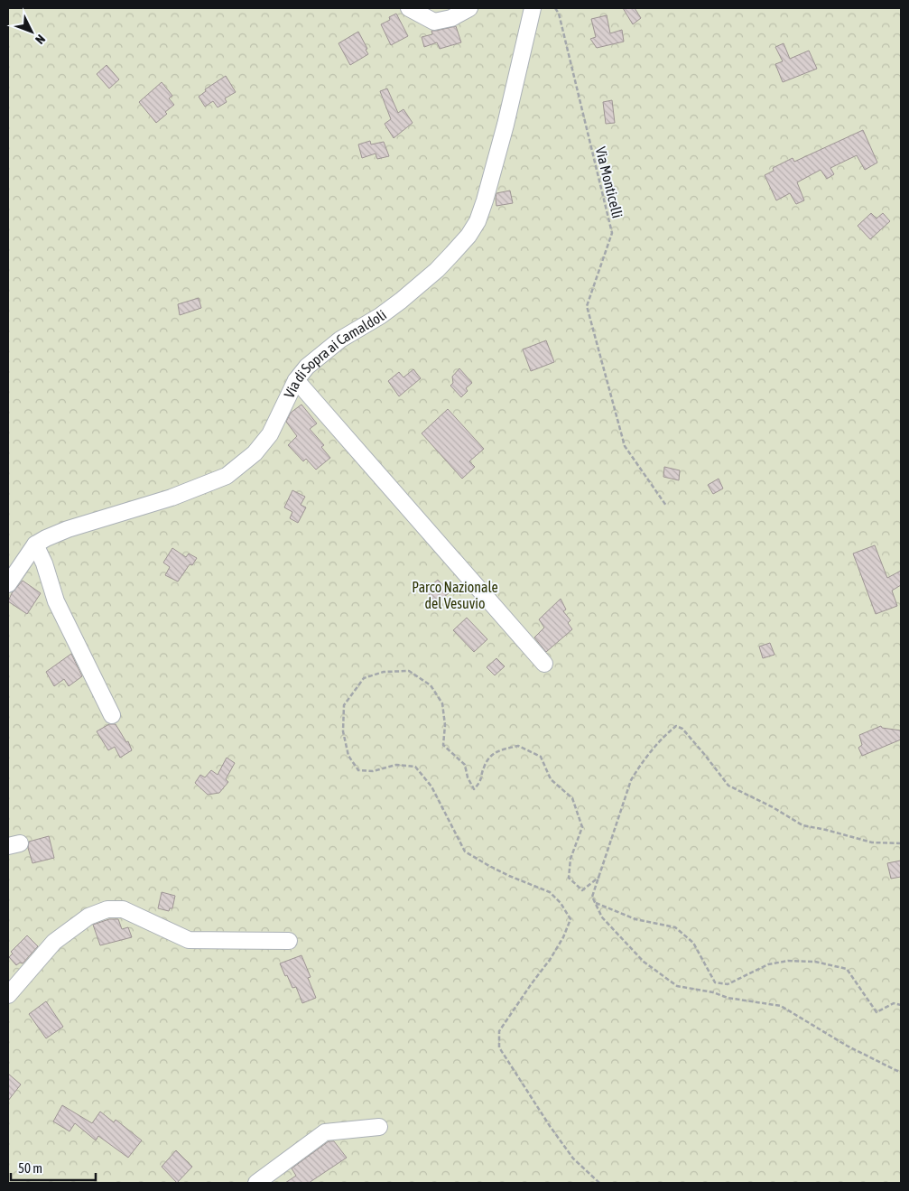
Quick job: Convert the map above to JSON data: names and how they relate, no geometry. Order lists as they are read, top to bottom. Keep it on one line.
{"streets":{"street":["Via di Sopra ai Camaldoli"],"path":["Via Monticelli"]},"parks":["Parco Nazionale del Vesuvio"],"scale_bar":"50 m","north":"bottom right"}
